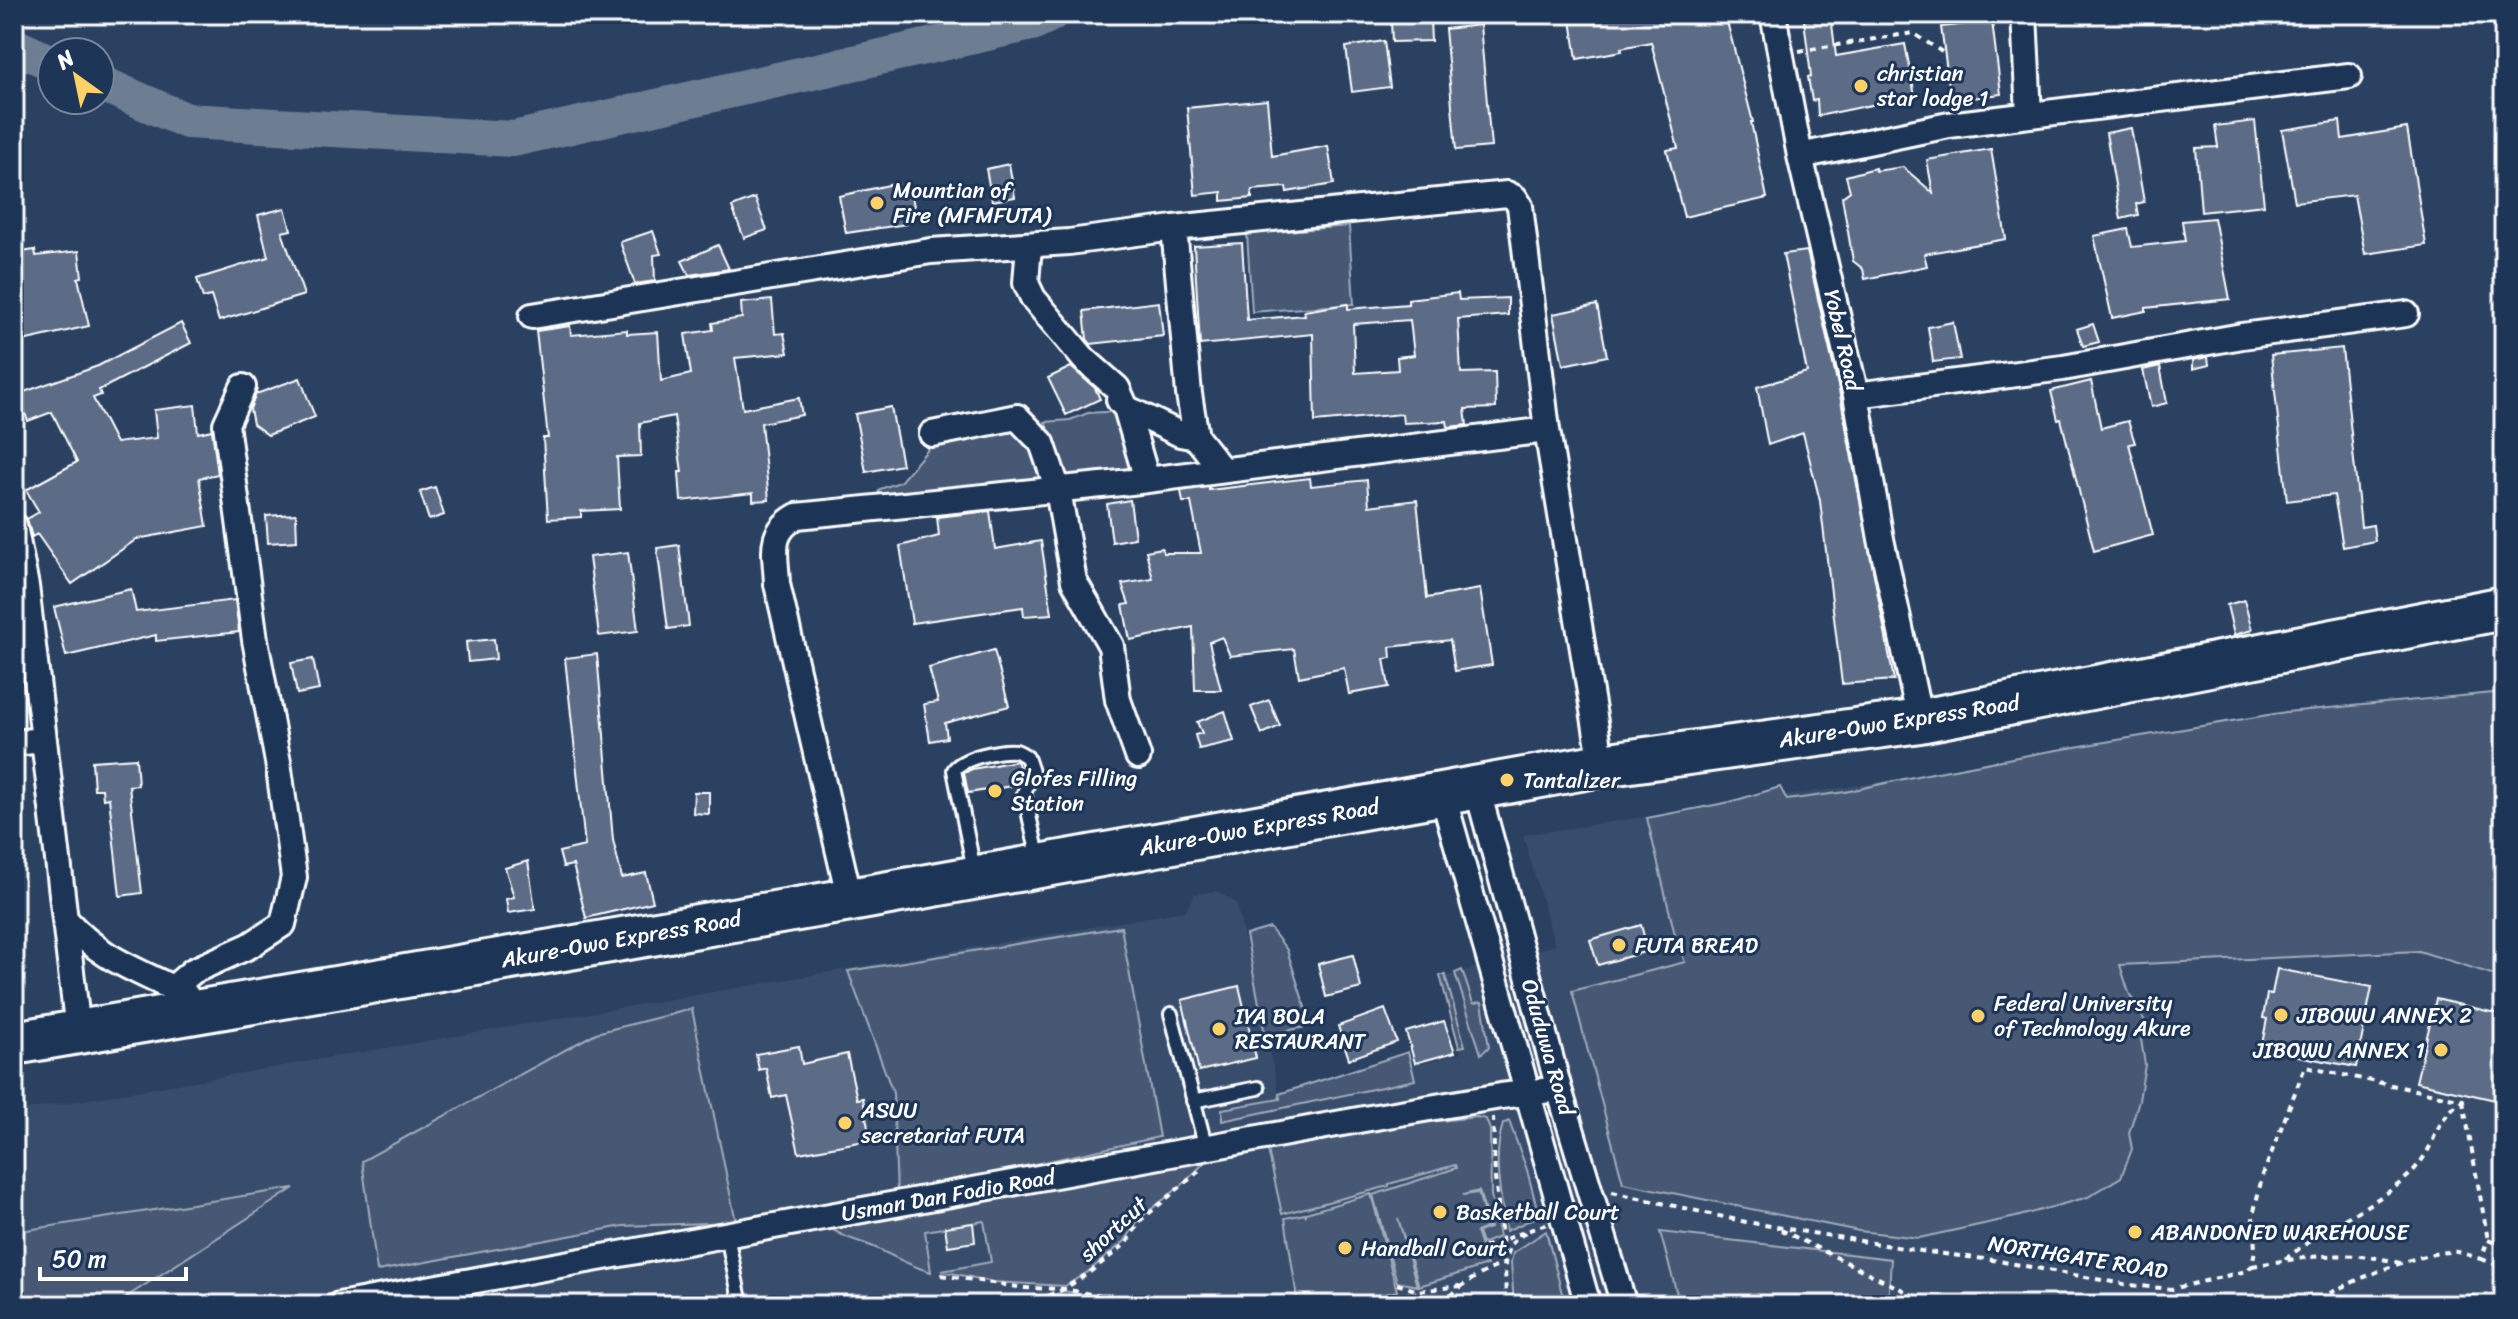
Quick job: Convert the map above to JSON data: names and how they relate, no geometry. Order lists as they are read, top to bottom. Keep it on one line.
{"streets":{"highway":["Akure-Owo Express Road"],"street":["Yobel Road","Oduduwa Road","Usman Dan Fodio Road"],"path":["shortcut","NORTHGATE ROAD"]},"crossings":[["Yobel Road","Akure-Owo Express Road"],["Akure-Owo Express Road","Oduduwa Road"],["Oduduwa Road","Usman Dan Fodio Road"],["Usman Dan Fodio Road","shortcut"]],"places":["christian star lodge 1","Mountian of Fire (MFMFUTA)","Tantalizer","Glofes Filling Station","FUTA BREAD","JIBOWU ANNEX 2","Federal University of Technology Akure","IYA BOLA RESTAURANT","JIBOWU ANNEX 1","ASUU secretariat FUTA","Basketball Court","ABANDONED WAREHOUSE","Handball Court"],"scale_bar":"50 m","north":"top left"}
